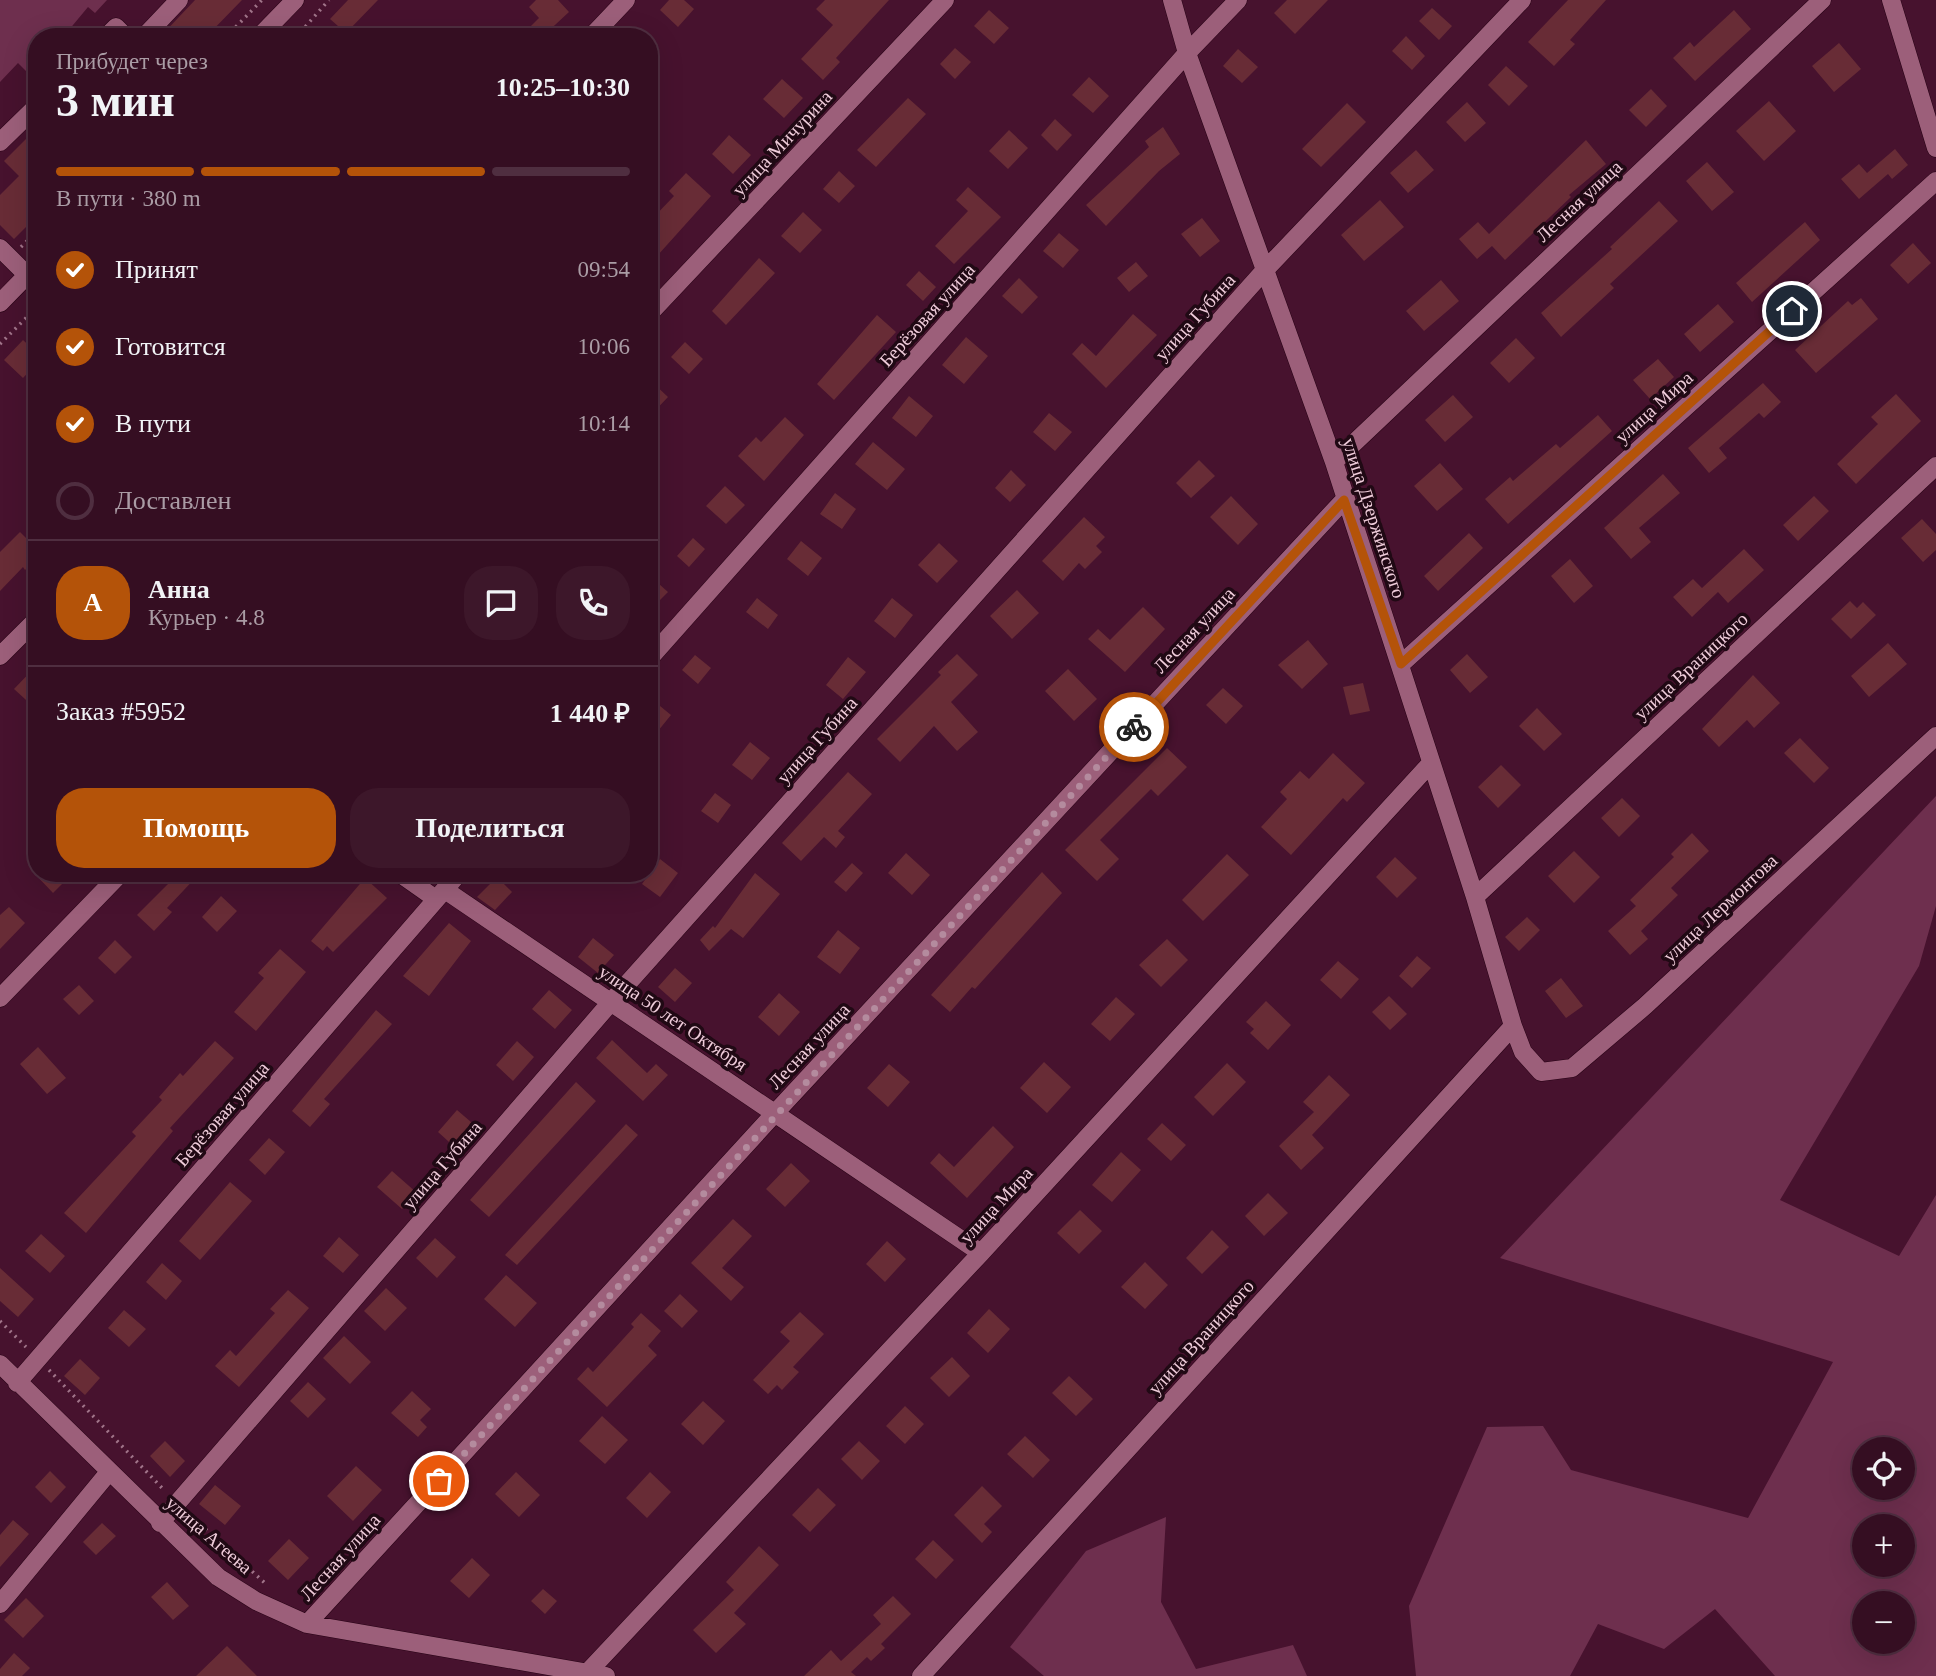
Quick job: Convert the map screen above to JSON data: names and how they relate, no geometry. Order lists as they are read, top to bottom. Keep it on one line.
{"streets":{"street":["улица Мичурина","Лесная улица","Берёзовая улица","улица Губина","улица Мира","улица Дзержинского","улица Враницкого","улица Лермонтова","улица 50 лет Октября","улица Агеева"]},"crossings":[["Лесная улица","улица Дзержинского"],["Лесная улица","улица 50 лет Октября"],["Лесная улица","улица Агеева"],["Берёзовая улица","улица Дзержинского"],["Берёзовая улица","улица 50 лет Октября"],["Берёзовая улица","улица Агеева"],["улица Губина","улица Дзержинского"],["улица Губина","улица 50 лет Октября"],["улица Губина","улица Агеева"],["улица Мира","улица Дзержинского"],["улица Мира","улица 50 лет Октября"],["улица Мира","улица Агеева"],["улица Дзержинского","улица Враницкого"],["улица Дзержинского","улица Лермонтова"]],"page":{"heading":["3 мин","Прибудет через","10:25–10:30"],"panel":["Анна","Курьер · 4.8","Заказ #5952","1 440 ₽"],"bar":"В пути · 380 m","list":[["Принят","09:54"],["Готовится","10:06"],["В пути","10:14"],"Доставлен"],"round":"А","buttons":["Помощь","Поделиться"],"map_buttons":["+","−"]}}
